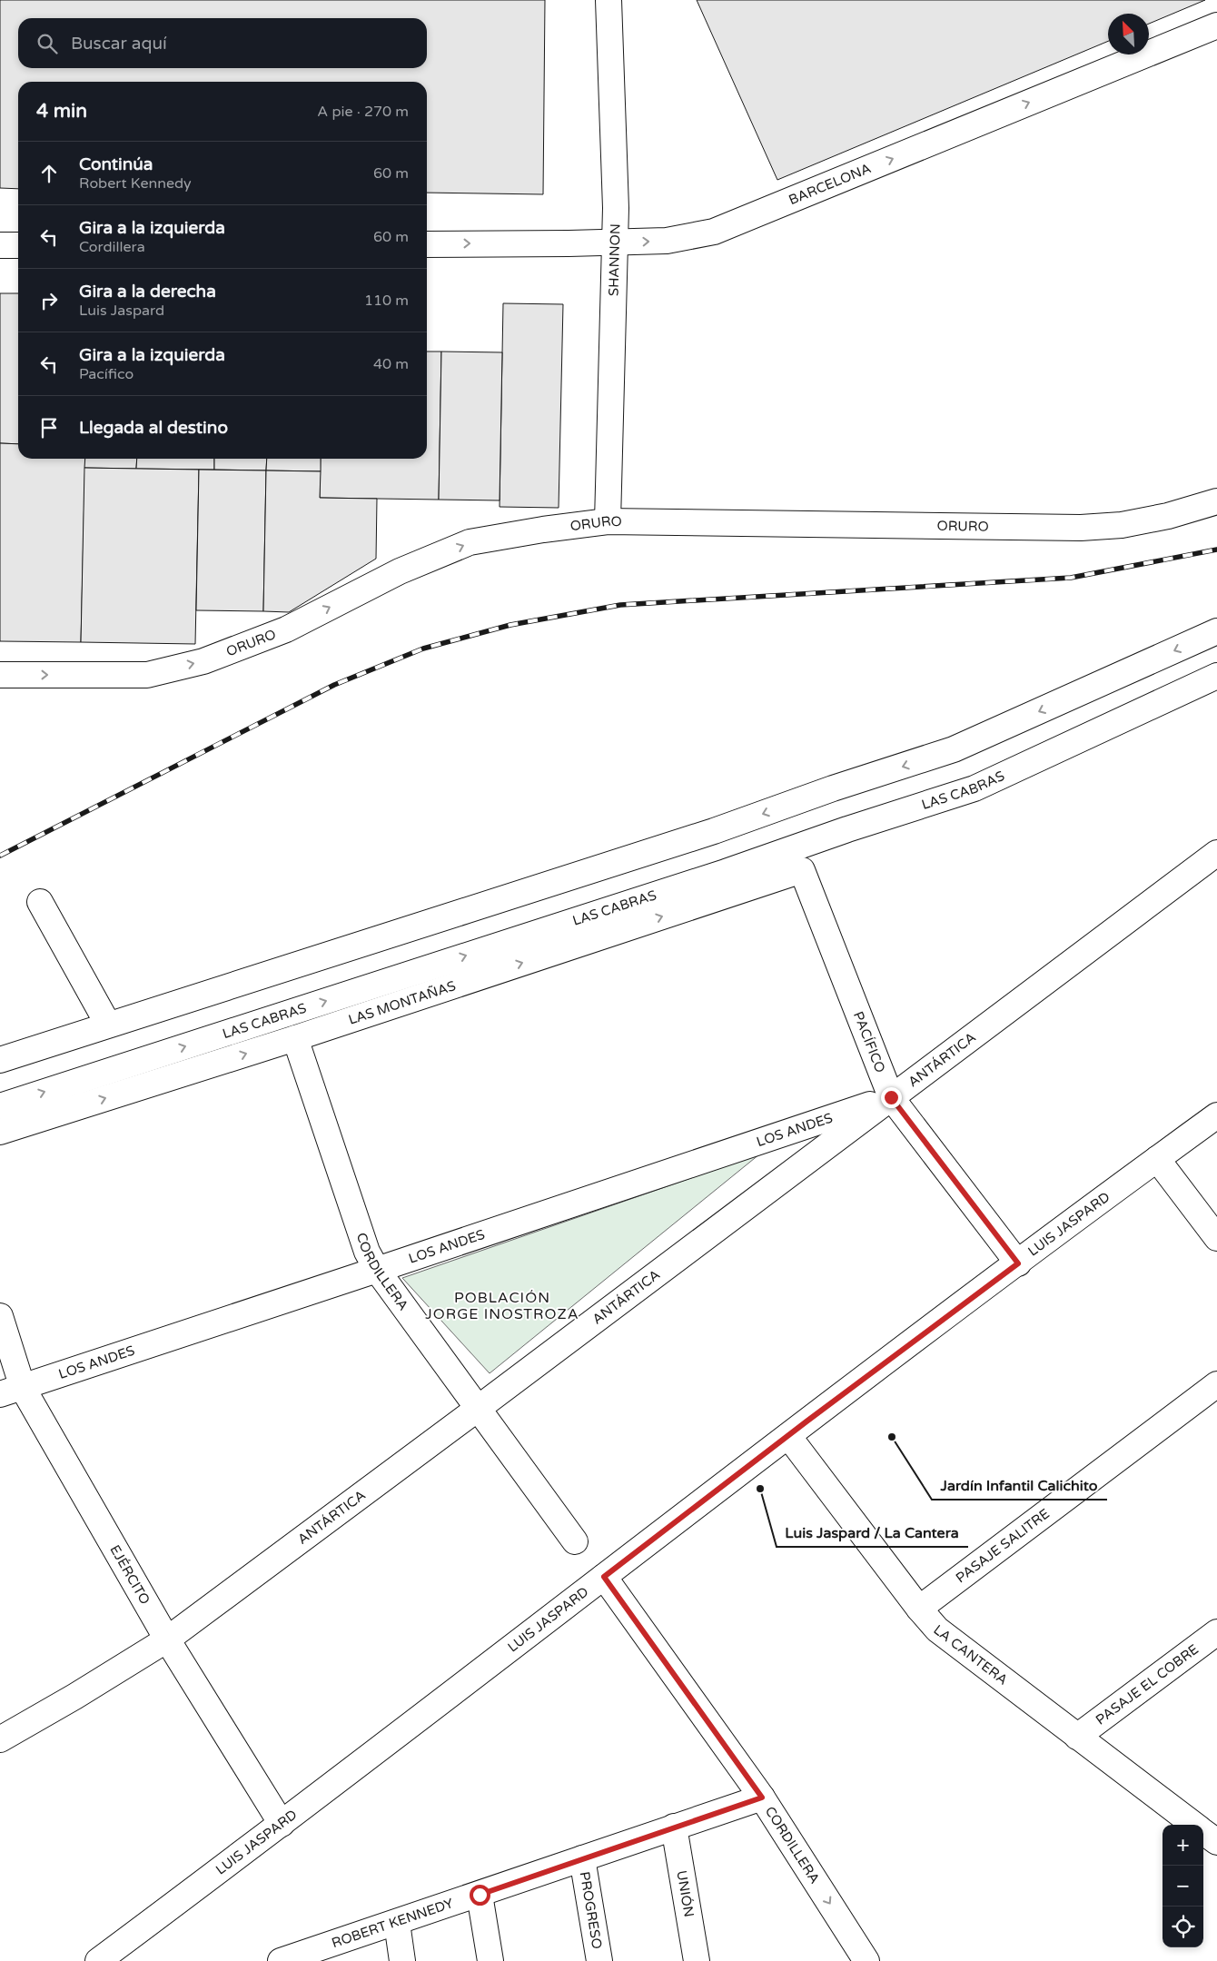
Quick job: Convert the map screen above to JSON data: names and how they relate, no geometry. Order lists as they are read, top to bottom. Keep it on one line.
{"streets":{"street":["BARCELONA","SHANNON","ORURO","LAS CABRAS","LAS MONTAÑAS","PACÍFICO","ANTÁRTICA","LOS ANDES","LUIS JASPARD","CORDILLERA","PASAJE SALITRE","EJÉRCITO","LA CANTERA","PASAJE EL COBRE","UNIÓN","PROGRESO","ROBERT KENNEDY"]},"crossings":[["BARCELONA","SHANNON"],["SHANNON","ORURO"],["LAS MONTAÑAS","PACÍFICO"],["LAS MONTAÑAS","CORDILLERA"],["PACÍFICO","ANTÁRTICA"],["PACÍFICO","LOS ANDES"],["PACÍFICO","LUIS JASPARD"],["ANTÁRTICA","LOS ANDES"],["ANTÁRTICA","CORDILLERA"],["ANTÁRTICA","EJÉRCITO"],["LOS ANDES","CORDILLERA"],["LOS ANDES","EJÉRCITO"],["LUIS JASPARD","CORDILLERA"],["LUIS JASPARD","EJÉRCITO"],["LUIS JASPARD","LA CANTERA"],["CORDILLERA","ROBERT KENNEDY"],["PASAJE SALITRE","LA CANTERA"],["LA CANTERA","PASAJE EL COBRE"],["UNIÓN","ROBERT KENNEDY"],["PROGRESO","ROBERT KENNEDY"]],"one_way":["BARCELONA","ORURO"],"districts":["POBLACIÓN JORGE INOSTROZA"],"places":["Jardín Infantil Calichito","Luis Jaspard / La Cantera"],"north":"top left","page":{"search":"Buscar aquí","heading":["4 min","A pie · 270 m"],"list":[["Continúa","Robert Kennedy","60 m"],["Gira a la izquierda","Cordillera","60 m"],["Gira a la derecha","Luis Jaspard","110 m"],["Gira a la izquierda","Pacífico","40 m"],"Llegada al destino"],"map_buttons":["+","−"]}}
